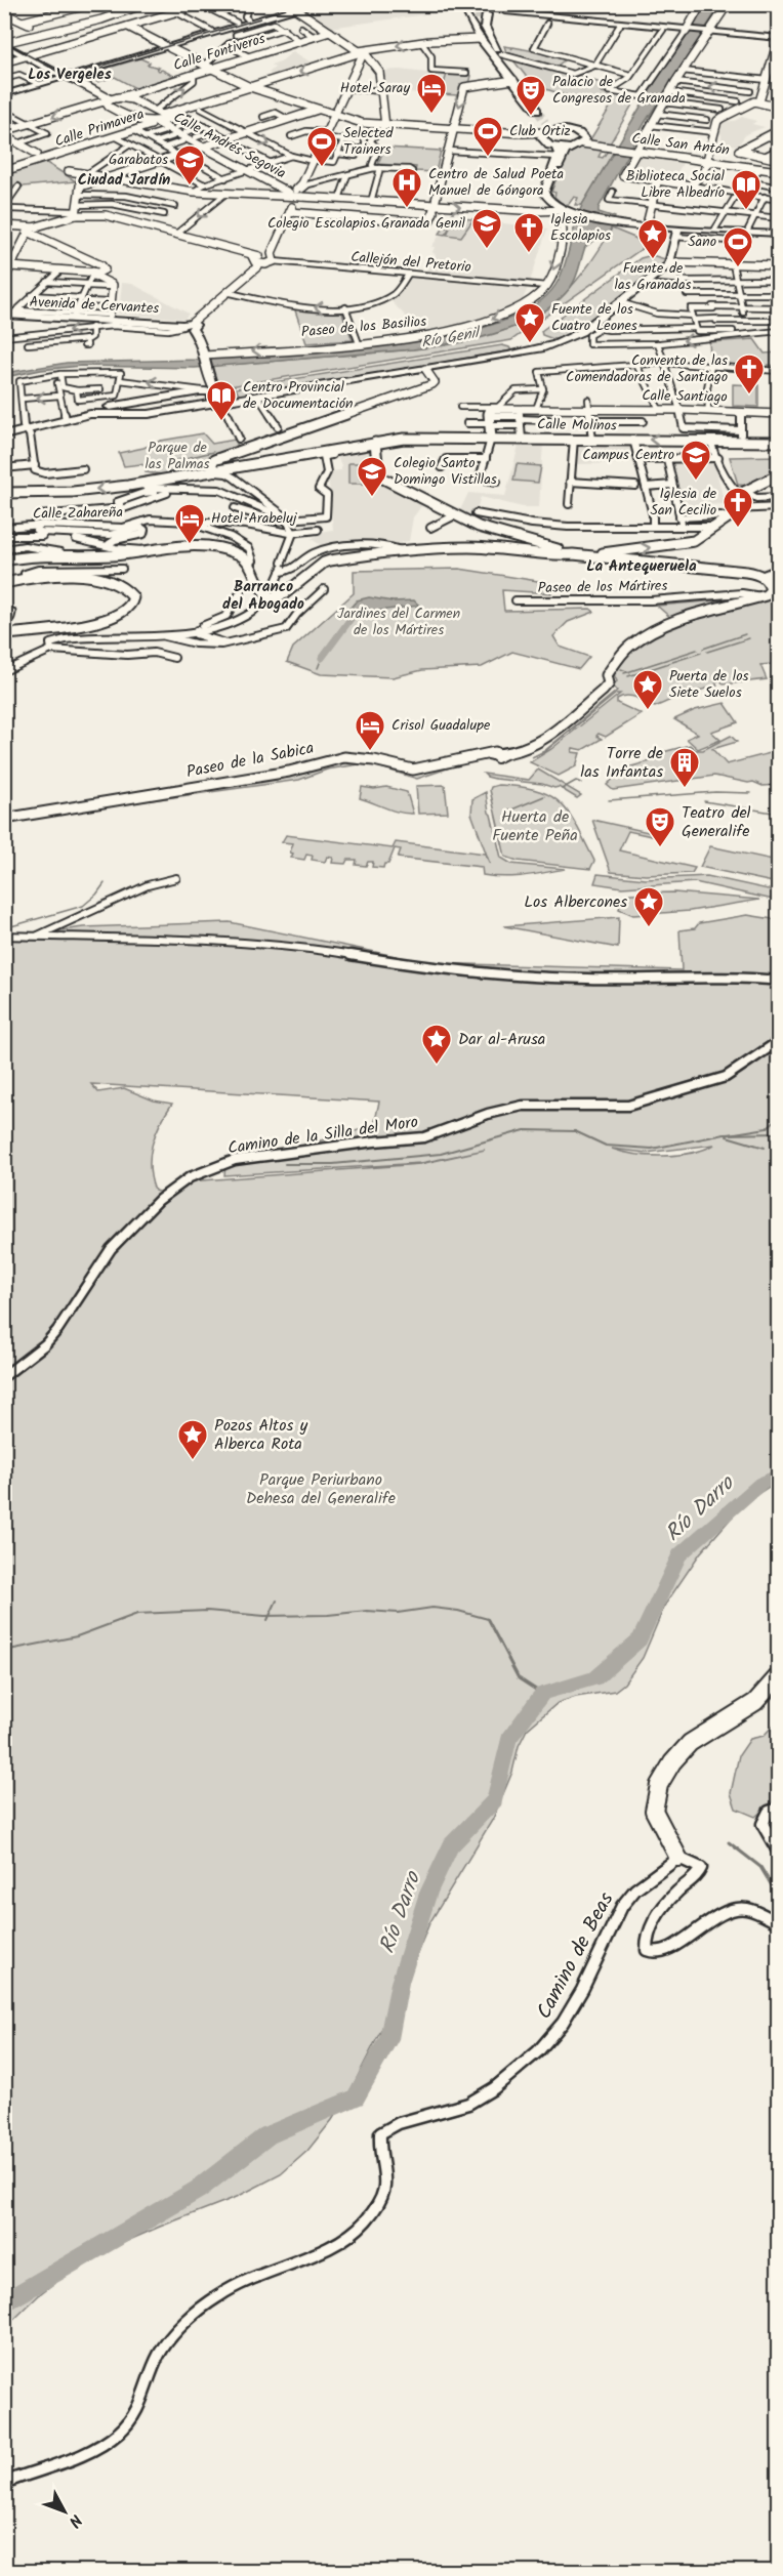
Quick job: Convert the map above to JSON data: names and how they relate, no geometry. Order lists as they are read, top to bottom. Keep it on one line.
{"streets":{"main road":["Calle Fontiveros","Calle Primavera","Calle San Antón","Calle Andrés Segovia","Avenida de Cervantes","Paseo de los Basilios","Calle Santiago","Calle Molinos","Paseo de la Sabica"],"street":["Callejón del Pretorio","Calle Zahareña","Paseo de los Mártires","Camino de la Silla del Moro","Camino de Beas"]},"crossings":[["Calle Fontiveros","Calle Andrés Segovia"],["Calle Primavera","Calle Andrés Segovia"],["Callejón del Pretorio","Paseo de los Basilios"]],"districts":["Los Vergeles","Ciudad Jardín","La Antequeruela","Barranco del Abogado"],"water":["Río Genil","Río Darro"],"parks":["Parque de las Palmas","Jardines del Carmen de los Mártires","Huerta de Fuente Peña","Parque Periurbano Dehesa del Generalife"],"places":{"hotel":["Hotel Saray","Hotel Arabeluj","Crisol Guadalupe"],"theatre":["Palacio de Congresos de Granada","Teatro del Generalife"],"sports":["Club Ortiz","Selected Trainers","Sano"],"school or university":["Garabatos","Colegio Escolapios Granada Genil","Campus Centro","Colegio Santo Domingo Vistillas"],"hospital":["Centro de Salud Poeta Manuel de Góngora"],"library":["Biblioteca Social Libre Albedrío","Centro Provincial de Documentación"],"church":["Iglesia Escolapios","Convento de las Comendadoras de Santiago","Iglesia de San Cecilio"],"place":["Fuente de las Granadas","Fuente de los Cuatro Leones","Puerta de los Siete Suelos","Los Albercones","Dar al-Arusa","Pozos Altos y Alberca Rota"],"building":["Torre de las Infantas"]},"north":"bottom right"}
